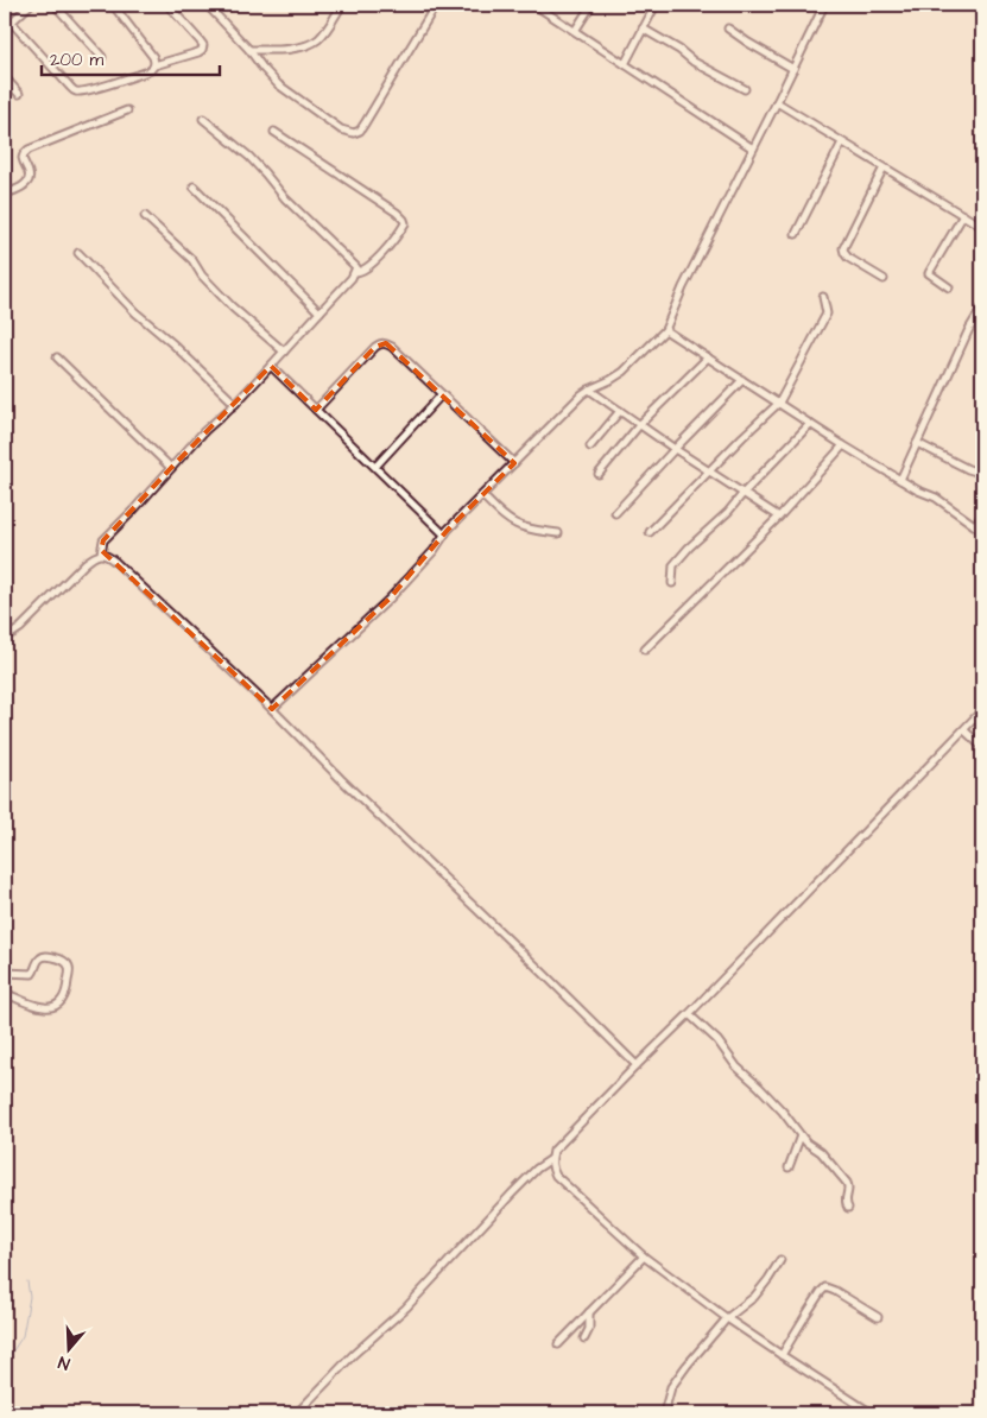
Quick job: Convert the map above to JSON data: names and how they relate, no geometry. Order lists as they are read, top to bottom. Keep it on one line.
{"scale_bar":"200 m","north":"bottom"}
